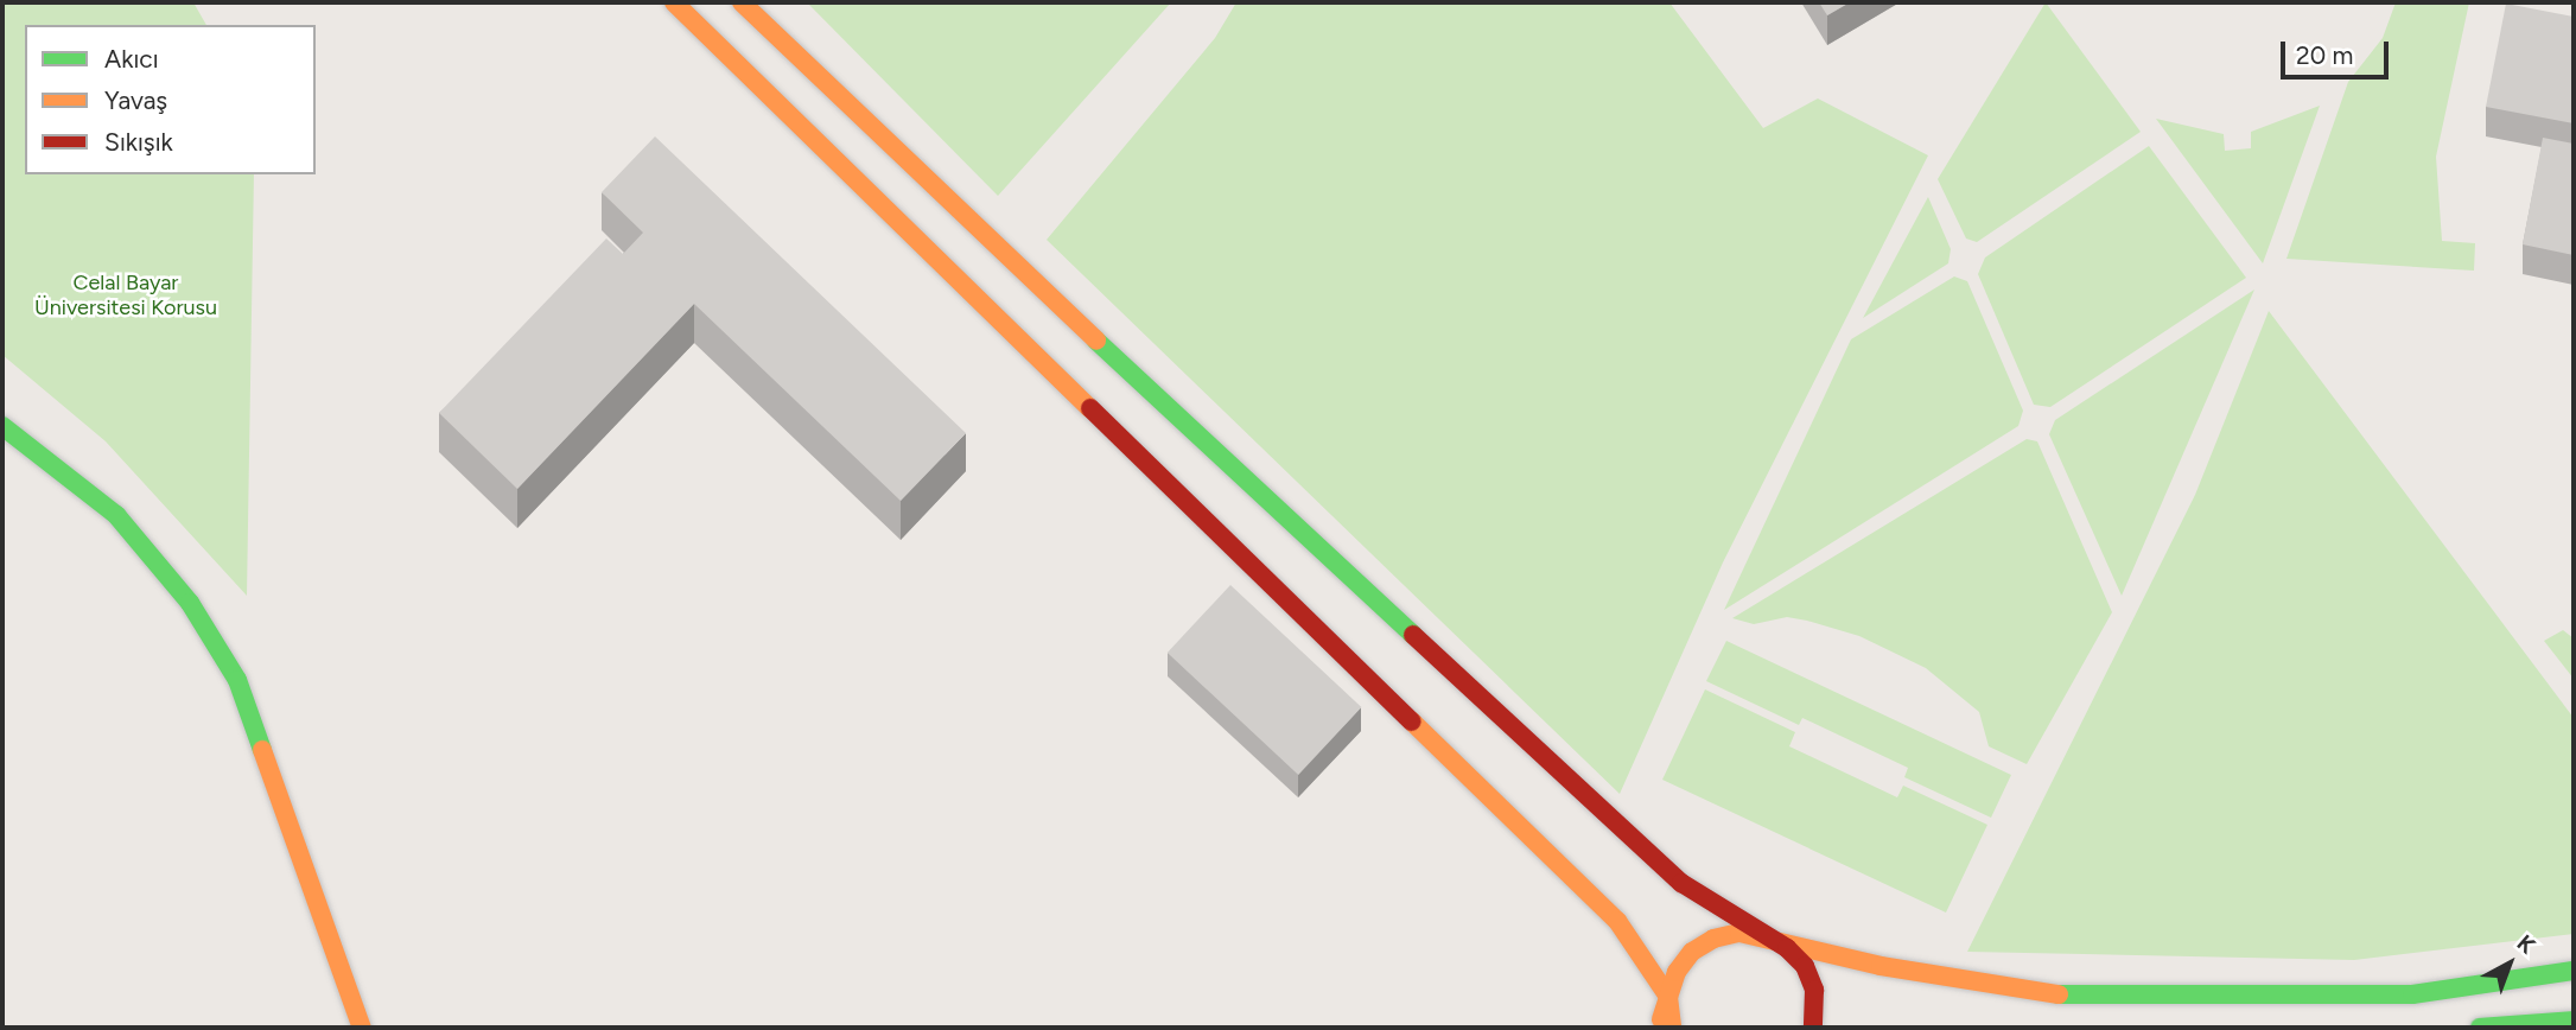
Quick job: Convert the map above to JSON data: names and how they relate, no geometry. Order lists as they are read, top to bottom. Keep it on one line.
{"parks":["Celal Bayar Üniversitesi Korusu"],"legend":["Akıcı","Yavaş","Sıkışık"],"scale_bar":"20 m","north":"top right"}
